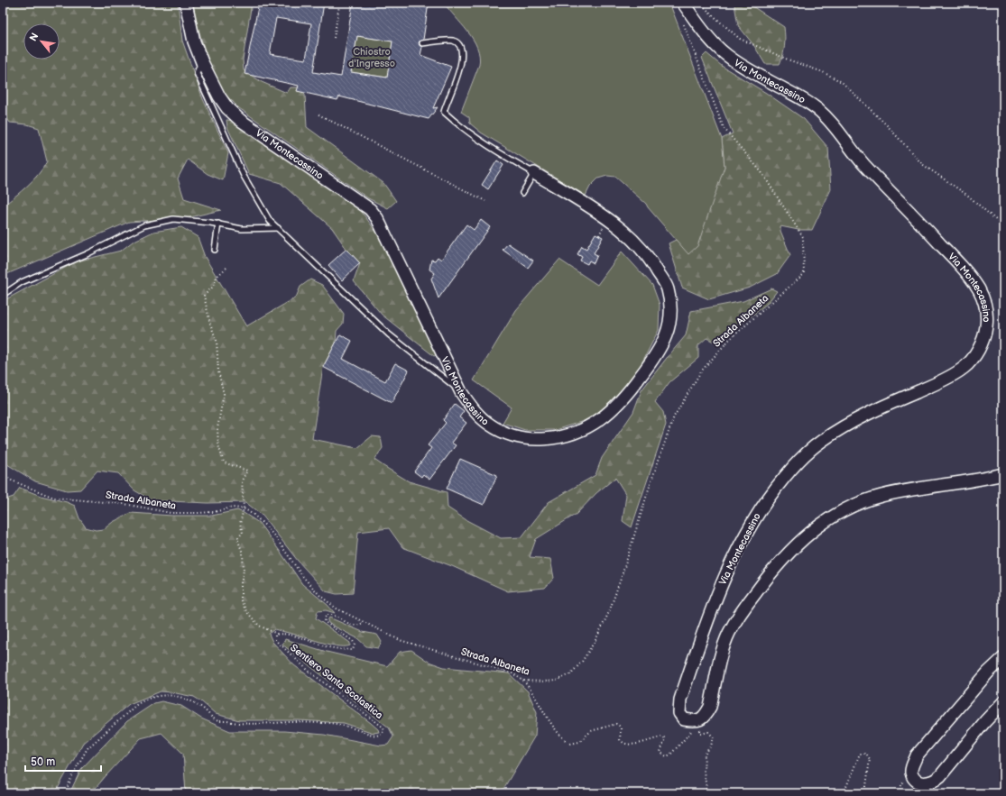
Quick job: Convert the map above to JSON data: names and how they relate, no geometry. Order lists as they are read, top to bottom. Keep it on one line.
{"streets":{"street":["Via Montecassino"],"path":["Strada Albaneta","Sentiero Santa Scolastica"]},"crossings":[["Via Montecassino","Strada Albaneta"],["Strada Albaneta","Sentiero Santa Scolastica"]],"parks":["Chiostro d'Ingresso"],"scale_bar":"50 m","north":"top left"}
